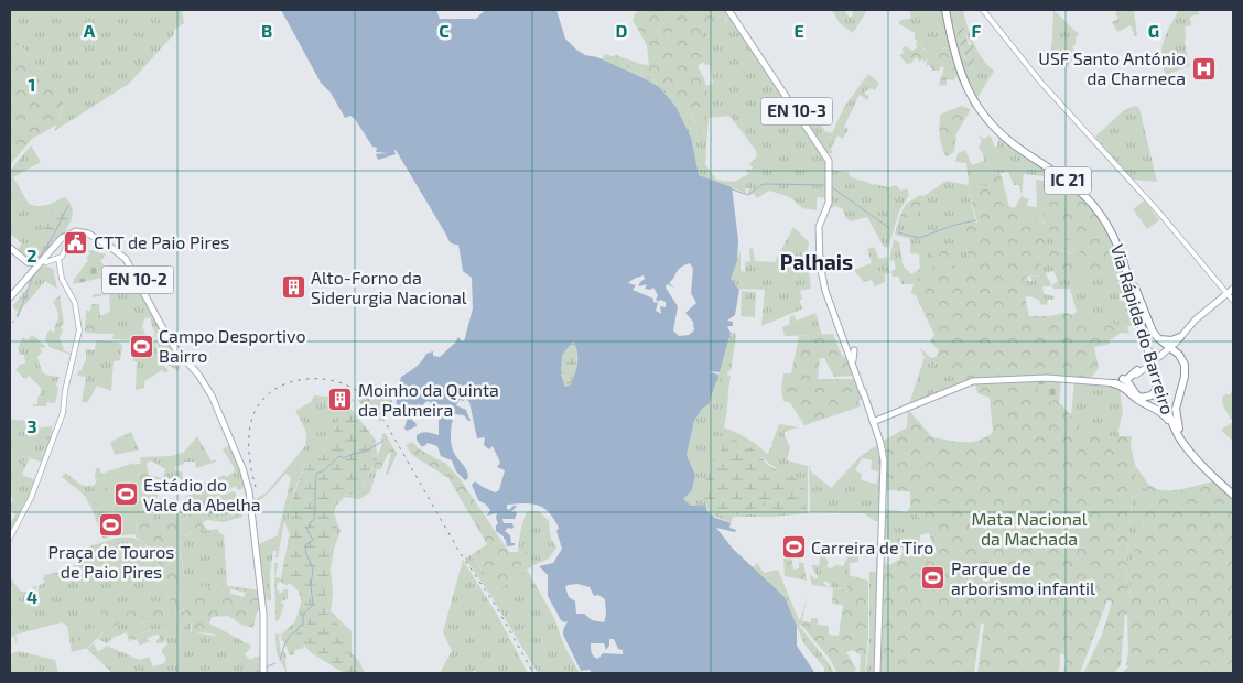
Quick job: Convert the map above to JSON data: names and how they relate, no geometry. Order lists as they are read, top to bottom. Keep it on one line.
{"streets":{"highway":["IC 21","Via Rápida do Barreiro"],"main road":["EN 10-3","EN 10-2"]},"districts":["Palhais"],"parks":["Mata Nacional da Machada"],"places":{"hospital":["USF Santo António da Charneca"],"public building":["CTT de Paio Pires"],"building":["Alto-Forno da Siderurgia Nacional","Moinho da Quinta da Palmeira"],"sports":["Campo Desportivo Bairro","Estádio do Vale da Abelha","Praça de Touros de Paio Pires","Carreira de Tiro","Parque de arborismo infantil"]},"grid":{"columns":["A","B","C","D","E","F","G"],"rows":["1","2","3","4"]}}
